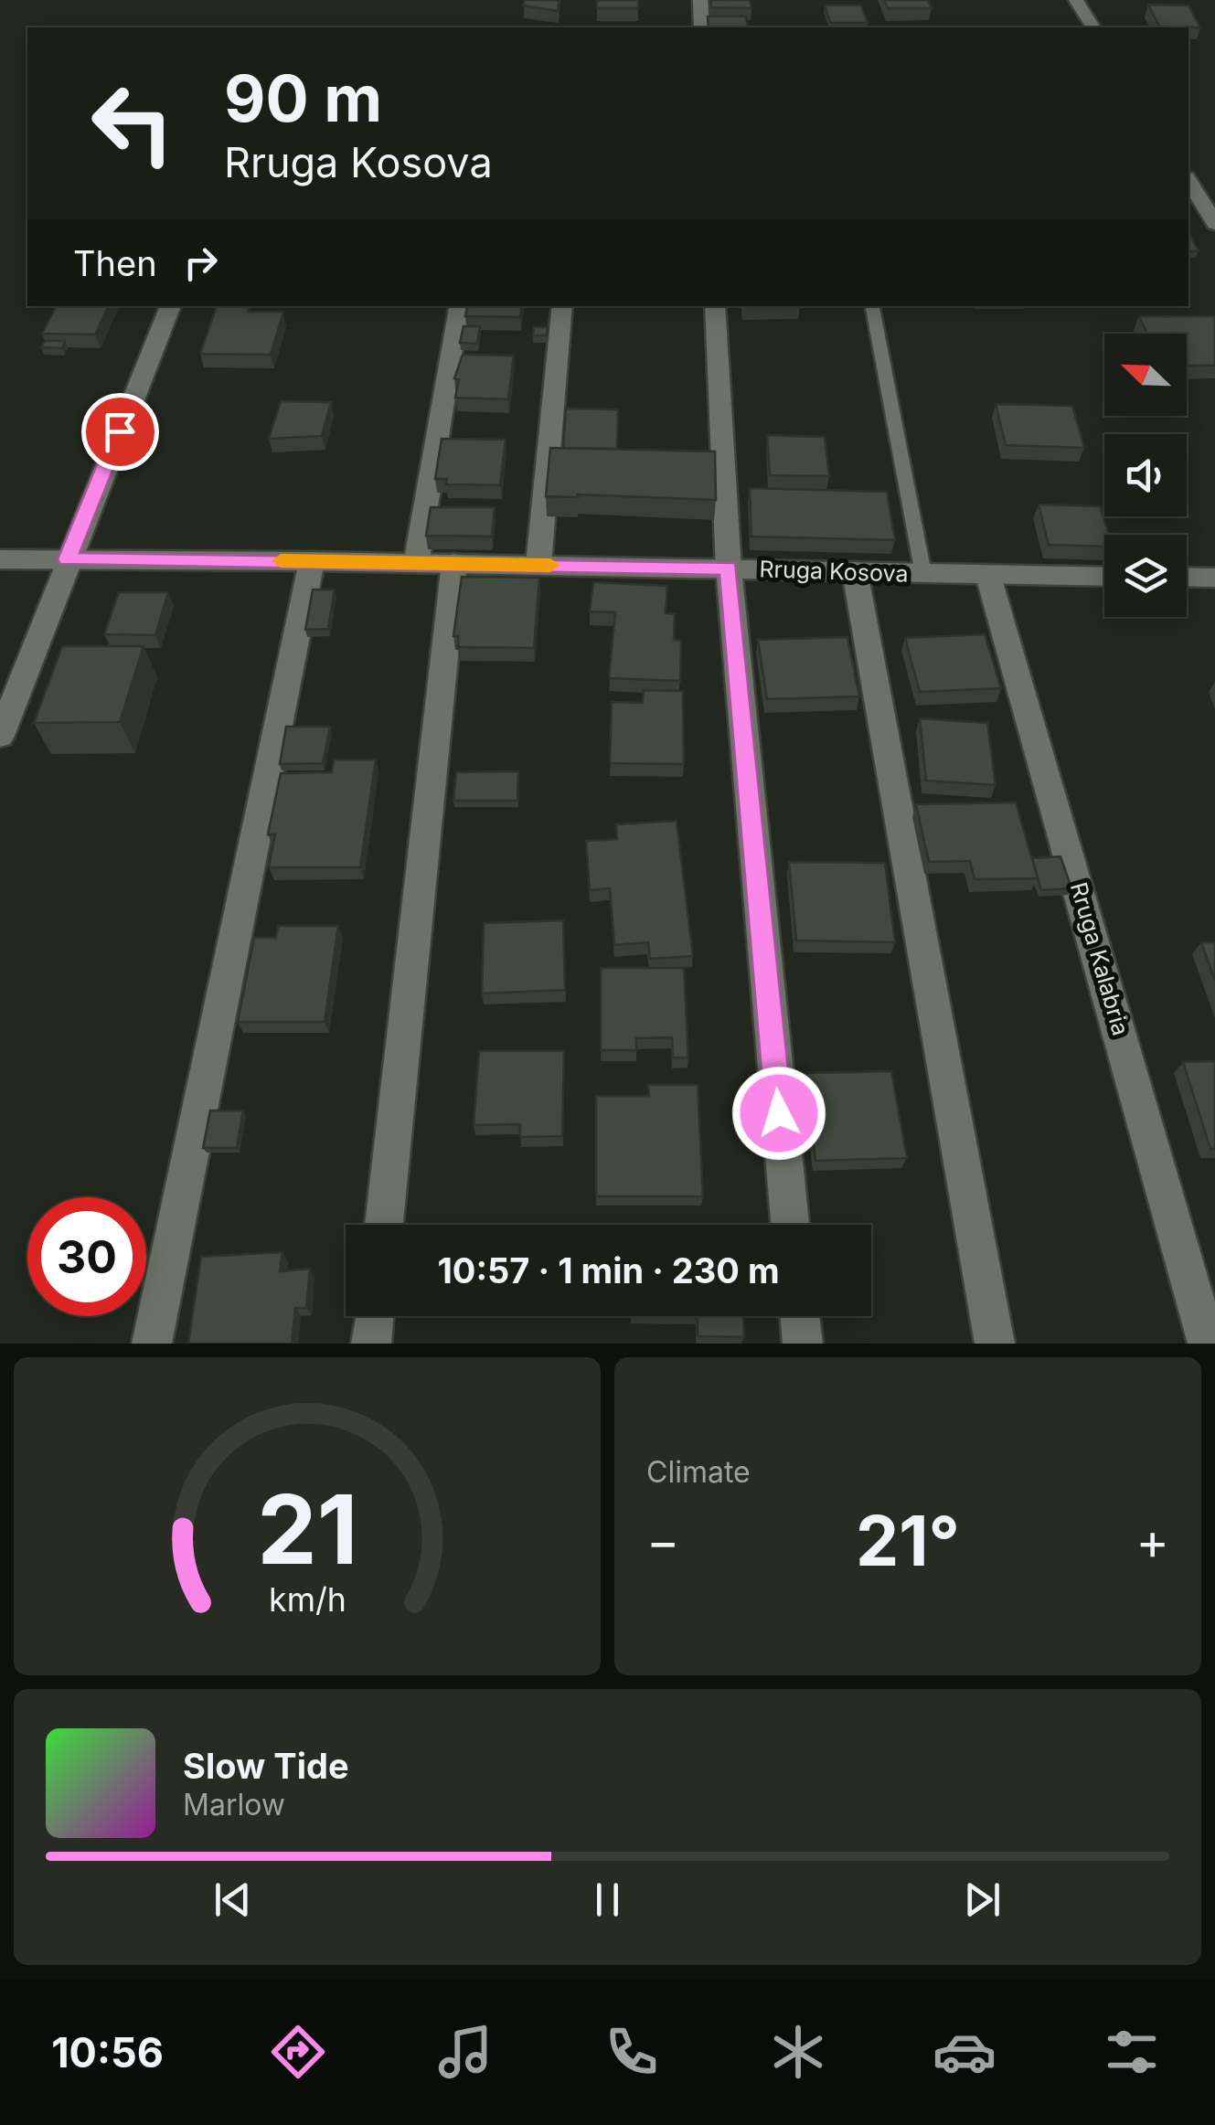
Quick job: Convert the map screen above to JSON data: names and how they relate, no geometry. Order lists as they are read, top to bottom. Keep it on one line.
{"streets":{"street":["Rruga Kosova","Rruga Kalabria"]},"crossings":[["Rruga Kosova","Rruga Kalabria"]],"north":"top left","page":{"turn":["90 m","Rruga Kosova"],"then":"Then","limit":"30","trip":"10:57 · 1 min · 230 m","tile":"Climate","heat":["−","21°","+"],"song":["Slow Tide","Marlow"],"tabs":"10:56","gauge":["21","km/h"]}}
